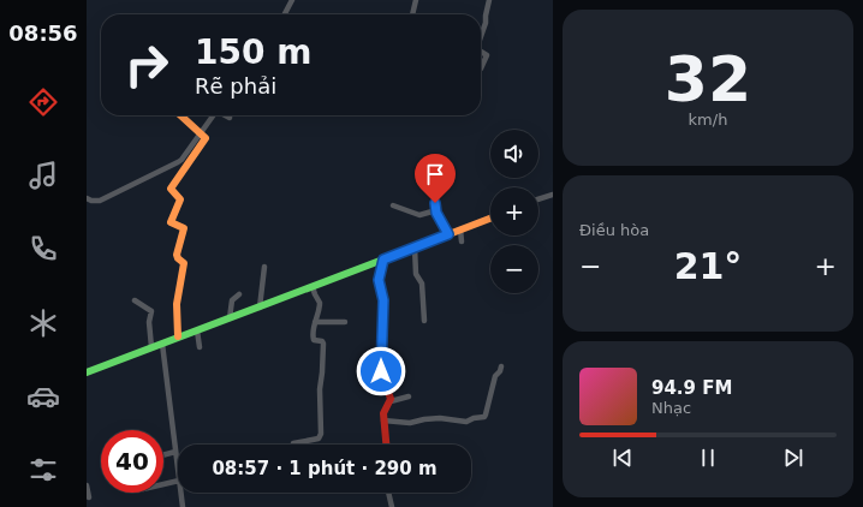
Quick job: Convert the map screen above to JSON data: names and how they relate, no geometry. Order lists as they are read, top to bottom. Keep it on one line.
{"page":{"tabs":"08:56","tile":[["32","km/h"],"Điều hòa"],"turn":["150 m","Rẽ phải"],"map_buttons":["+","−"],"heat":["−","21°","+"],"song":["94.9 FM","Nhạc"],"limit":"40","trip":"08:57 · 1 phút · 290 m"}}
